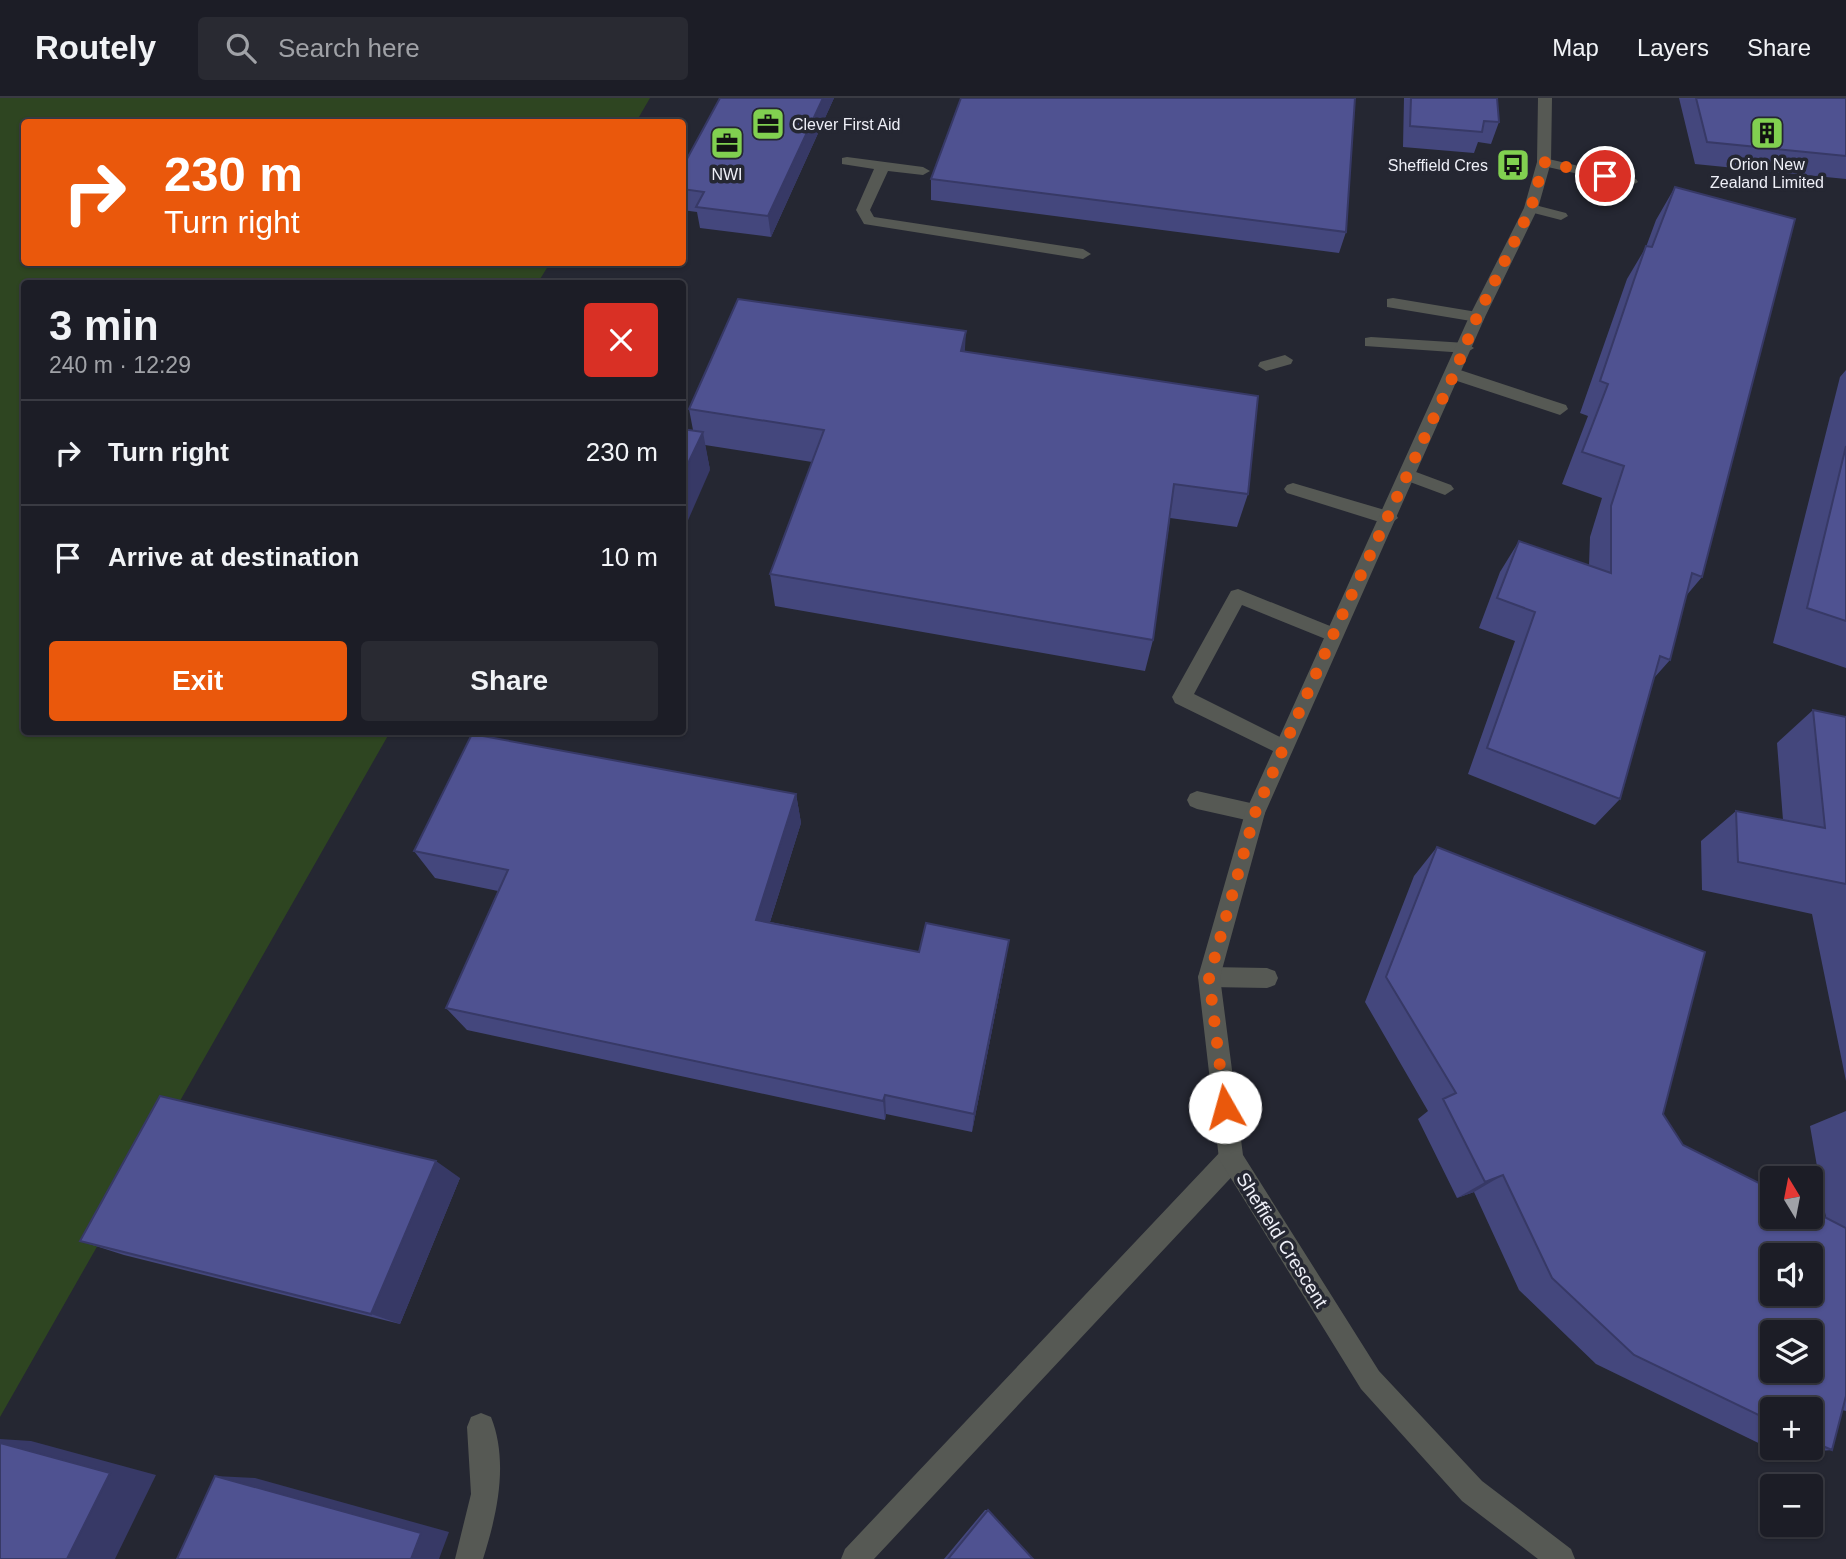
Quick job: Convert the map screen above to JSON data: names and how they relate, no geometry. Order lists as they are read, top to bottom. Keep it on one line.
{"streets":{"street":["Sheffield Crescent"]},"places":{"office":["Clever First Aid","NWI"],"building":["Orion New Zealand Limited"],"bus stop":["Sheffield Cres"]},"north":"top","page":{"header":"Routely","search":"Search here","nav":["Map","Layers","Share"],"turn":["230 m","Turn right"],"heading":["3 min","240 m · 12:29"],"list":[{"name":"Turn right","value":"230 m"},{"name":"Arrive at destination","value":"10 m"}],"buttons":["Exit","Share"],"map_buttons":["+","−"]}}
